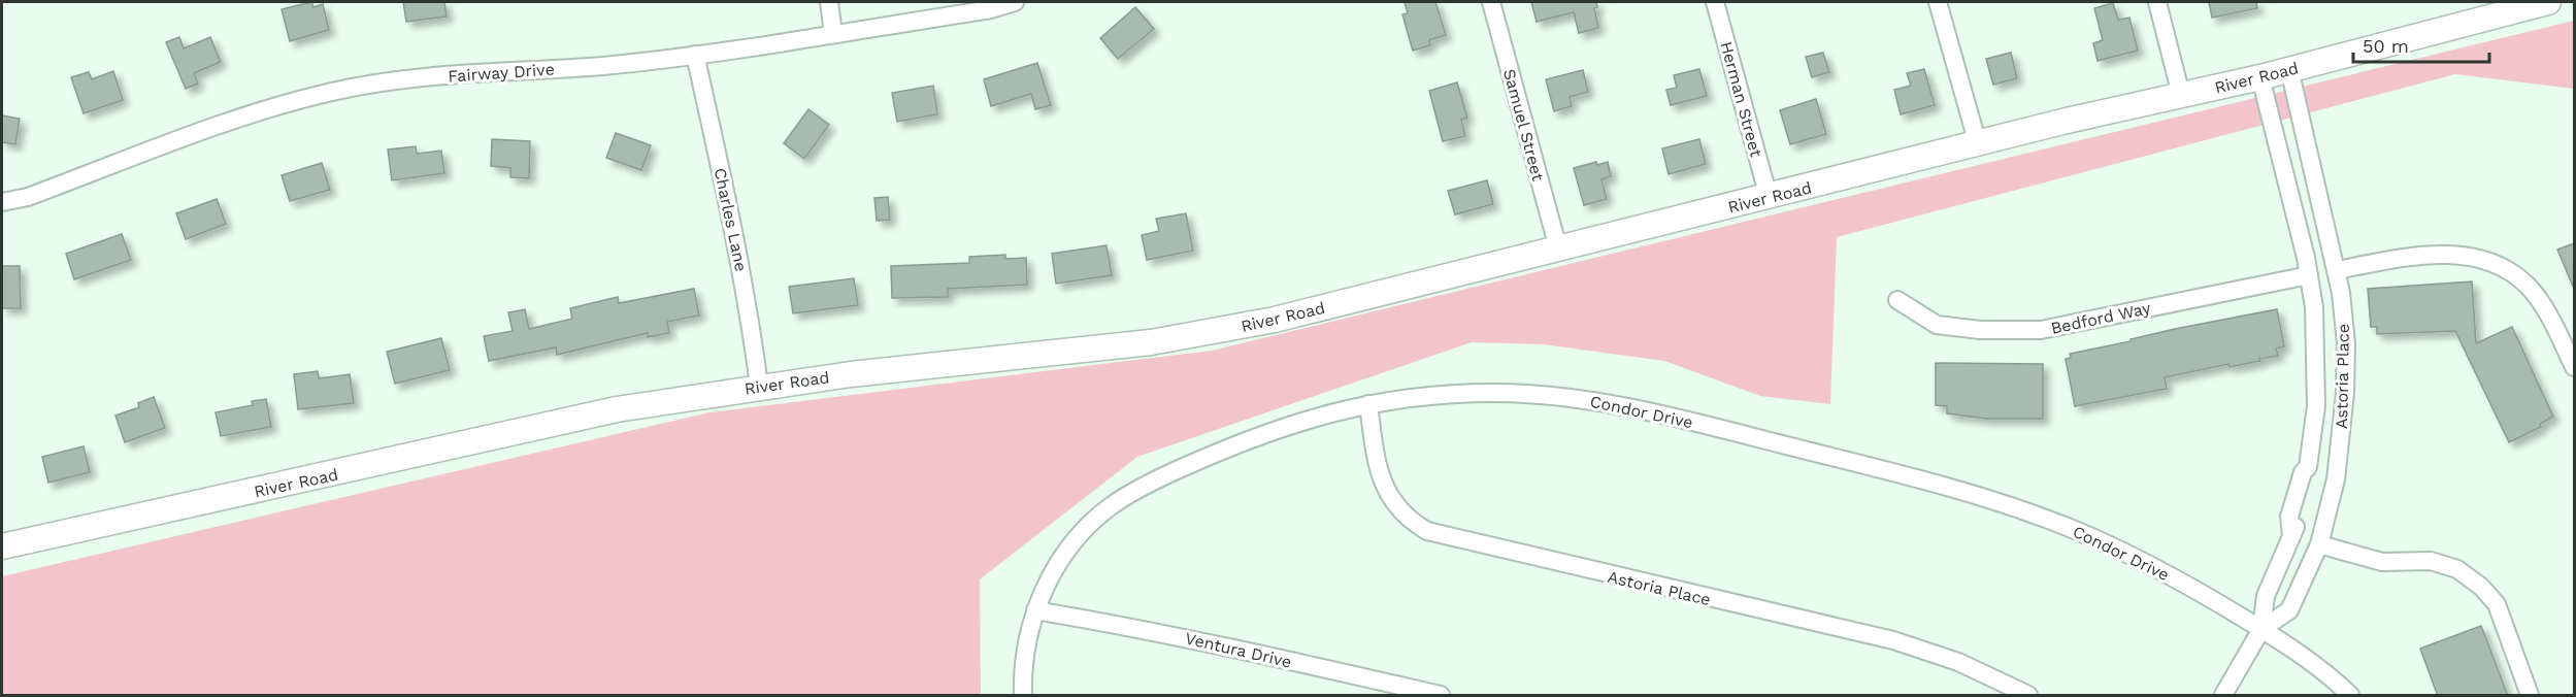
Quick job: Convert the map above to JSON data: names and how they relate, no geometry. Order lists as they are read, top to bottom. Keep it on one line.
{"streets":{"street":["Fairway Drive","River Road","Herman Street","Samuel Street","Charles Lane","Bedford Way","Astoria Place","Condor Drive","Ventura Drive"]},"crossings":[["Fairway Drive","Charles Lane"],["River Road","Herman Street"],["River Road","Samuel Street"],["River Road","Charles Lane"],["River Road","Astoria Place"],["Bedford Way","Astoria Place"],["Astoria Place","Condor Drive"],["Condor Drive","Ventura Drive"]],"scale_bar":"50 m"}
